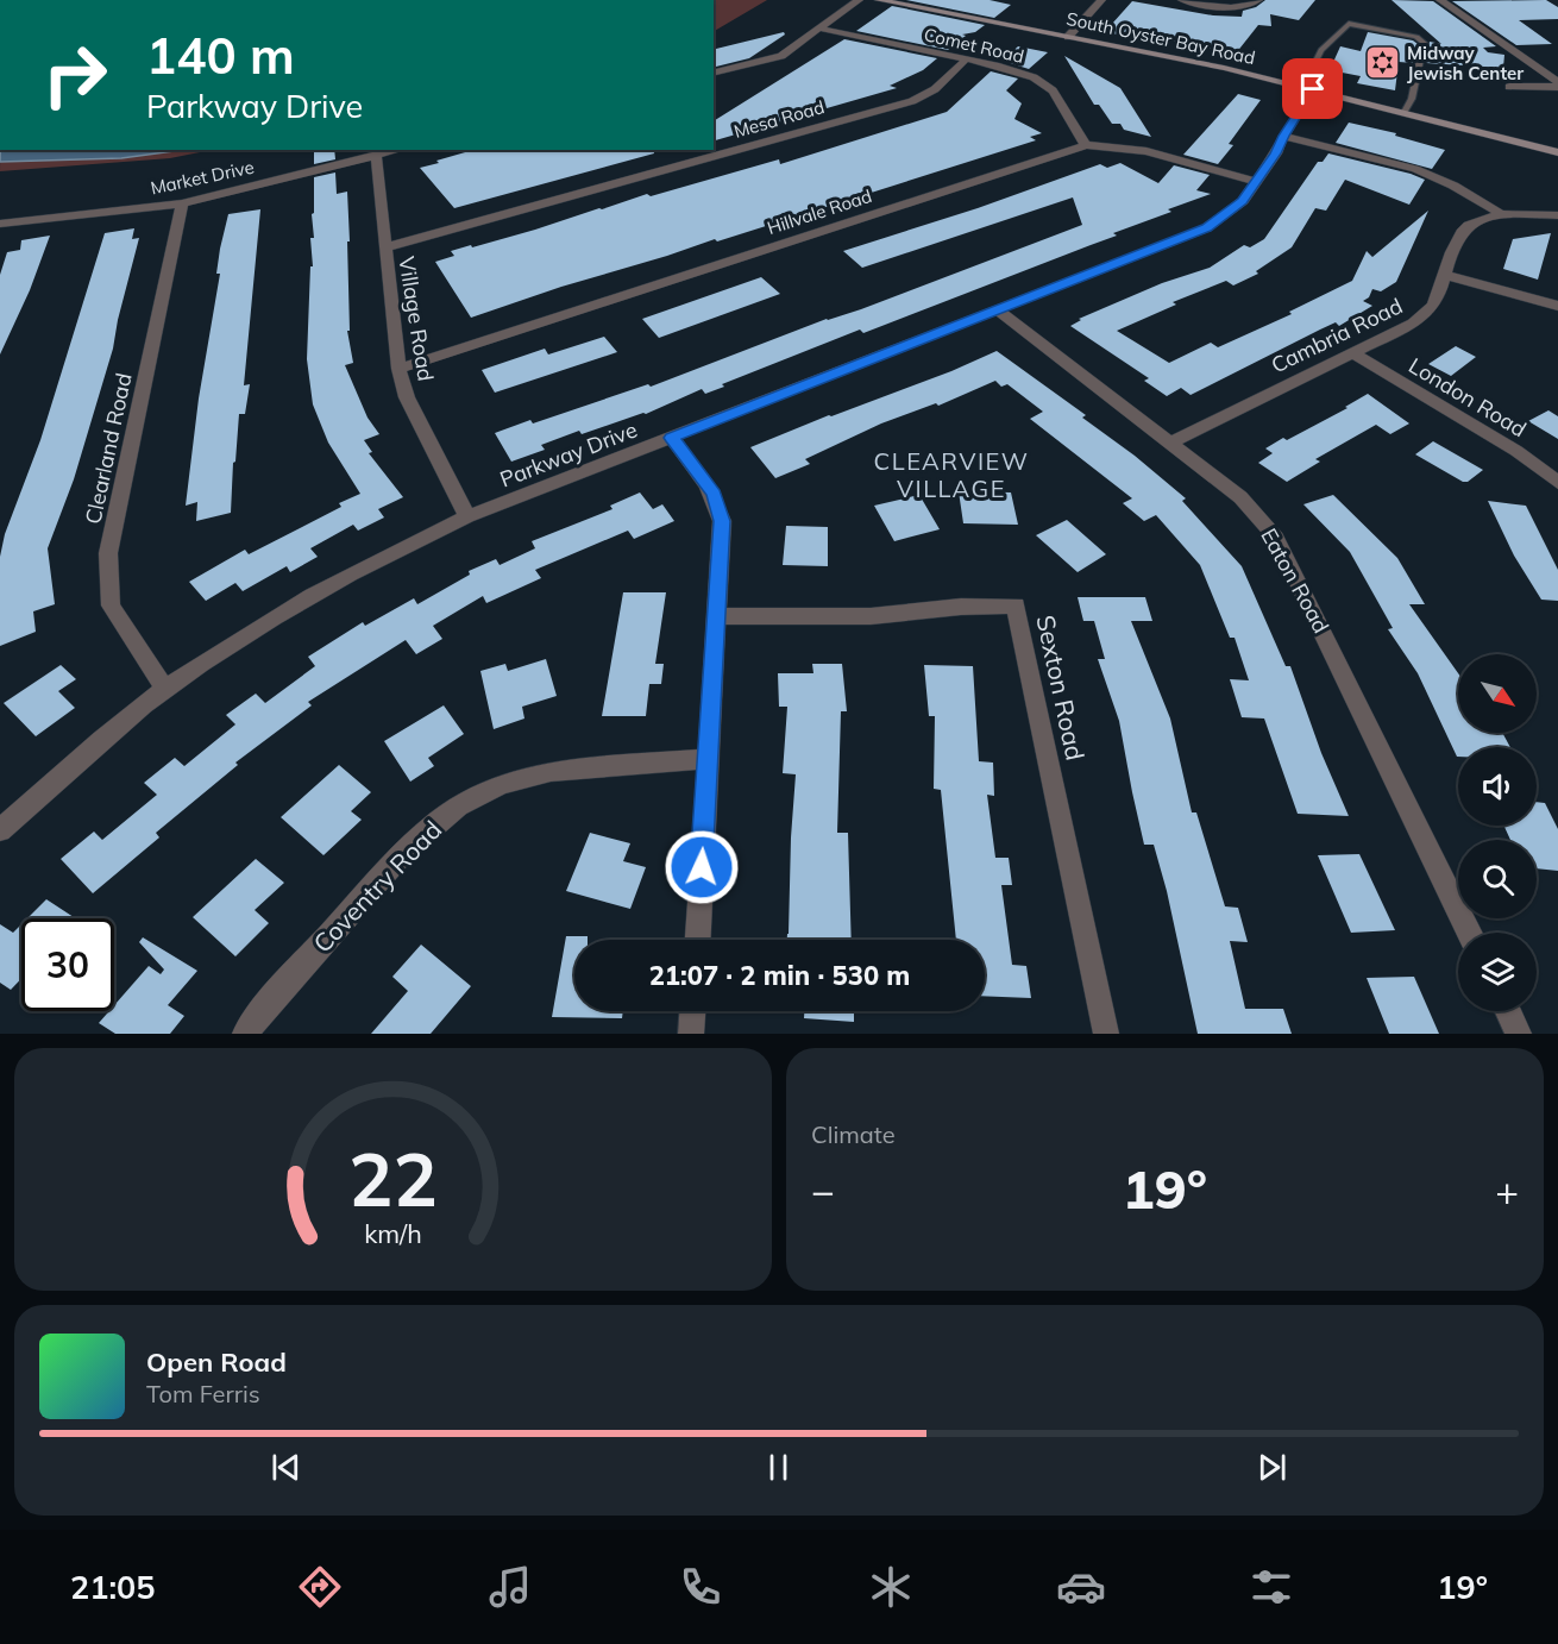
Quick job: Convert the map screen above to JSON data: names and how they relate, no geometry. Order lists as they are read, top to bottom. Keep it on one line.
{"streets":{"main road":["South Oyster Bay Road"],"street":["Comet Road","Mesa Road","Market Drive","Hillvale Road","Village Road","Cambria Road","London Road","Clearland Road","Parkway Drive","Eaton Road","Sexton Road","Coventry Road"]},"crossings":[["South Oyster Bay Road","Parkway Drive"],["Comet Road","Mesa Road"],["Comet Road","Hillvale Road"],["Mesa Road","Village Road"],["Market Drive","Village Road"],["Market Drive","Clearland Road"],["Hillvale Road","Village Road"],["Hillvale Road","Parkway Drive"],["Village Road","Parkway Drive"],["Cambria Road","London Road"],["Cambria Road","Eaton Road"],["Clearland Road","Parkway Drive"],["Parkway Drive","Eaton Road"]],"districts":["CLEARVIEW VILLAGE"],"places":{"synagogue":["Midway Jewish Center"]},"north":"bottom right","page":{"turn":["140 m","Parkway Drive"],"limit":"30","trip":"21:07 · 2 min · 530 m","tile":"Climate","heat":["−","19°","+"],"song":["Open Road","Tom Ferris"],"tabs":["21:05","19°"],"gauge":["22","km/h"]}}
